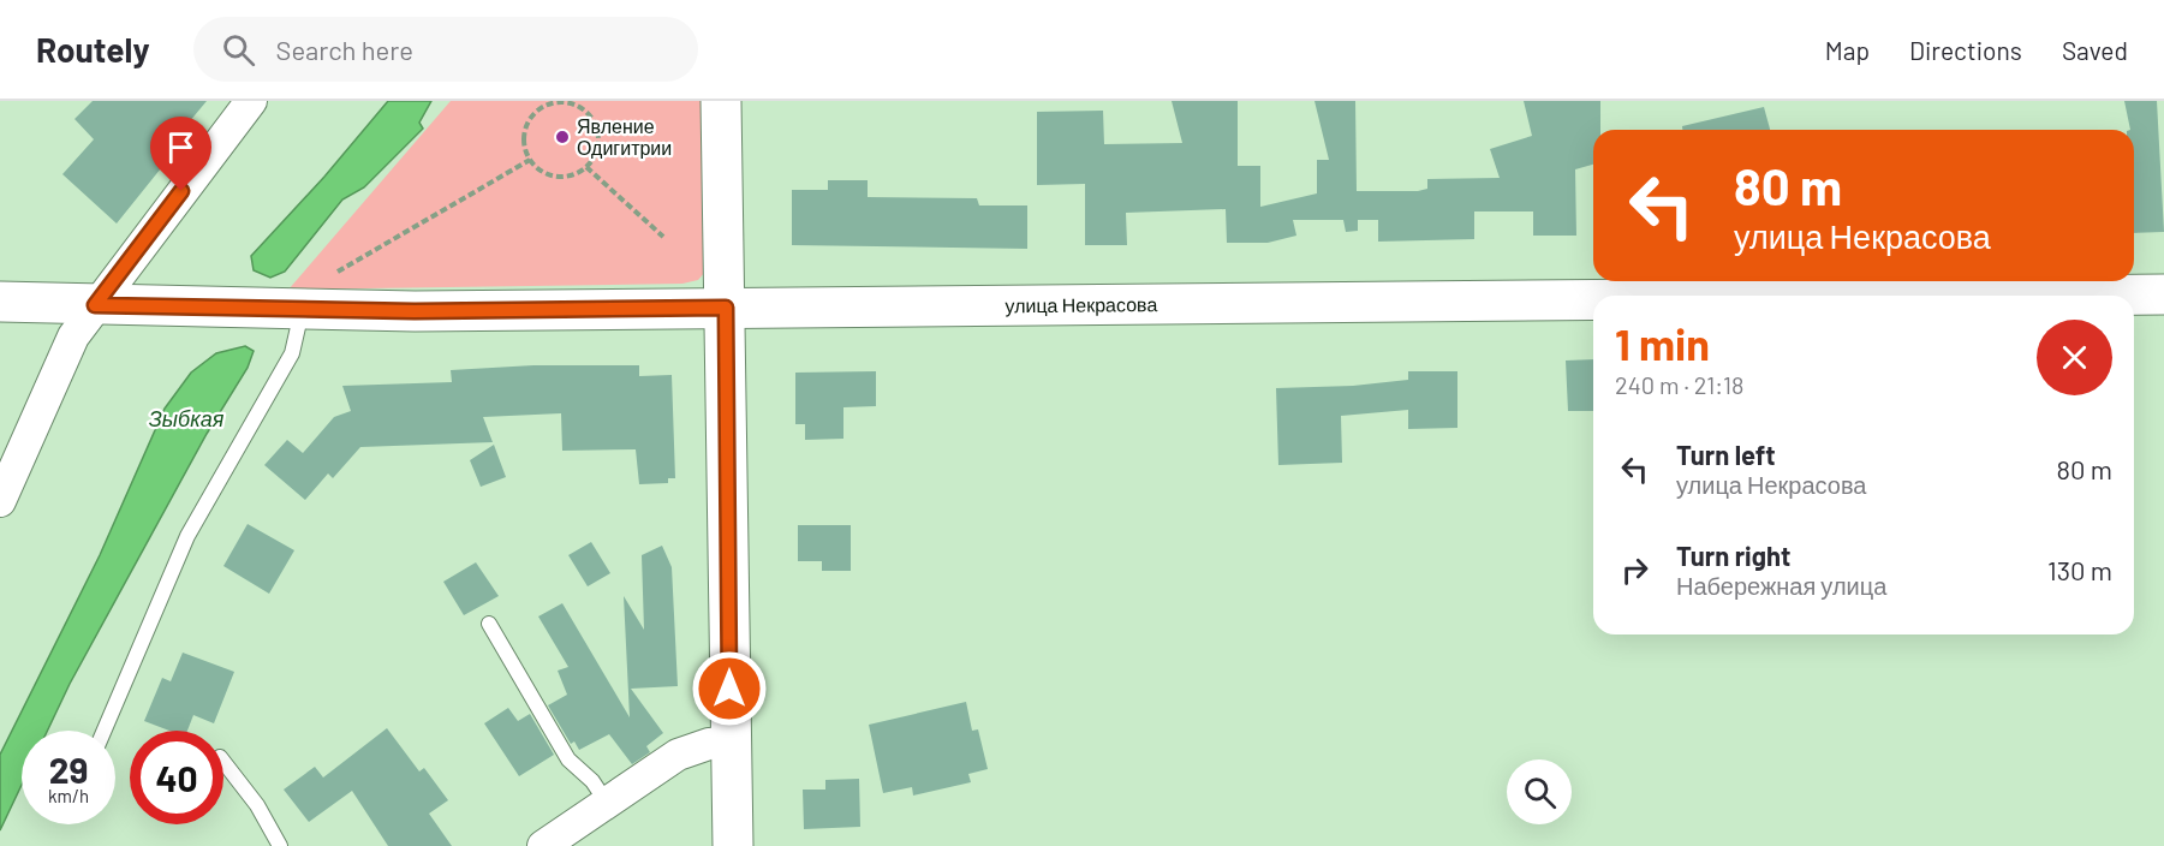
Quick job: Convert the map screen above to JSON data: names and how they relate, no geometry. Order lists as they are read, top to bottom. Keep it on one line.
{"streets":{"street":["улица Некрасова"]},"water":["Зыбкая"],"places":["Явление Одигитрии"],"page":{"header":"Routely","search":"Search here","nav":["Map","Directions","Saved"],"turn":["80 m","улица Некрасова"],"heading":["1 min","240 m · 21:18"],"list":[{"name":"Turn left","note":"улица Некрасова","value":"80 m"},{"name":"Turn right","note":"Набережная улица","value":"130 m"}],"speed":"29 km/h","limit":"40"}}
